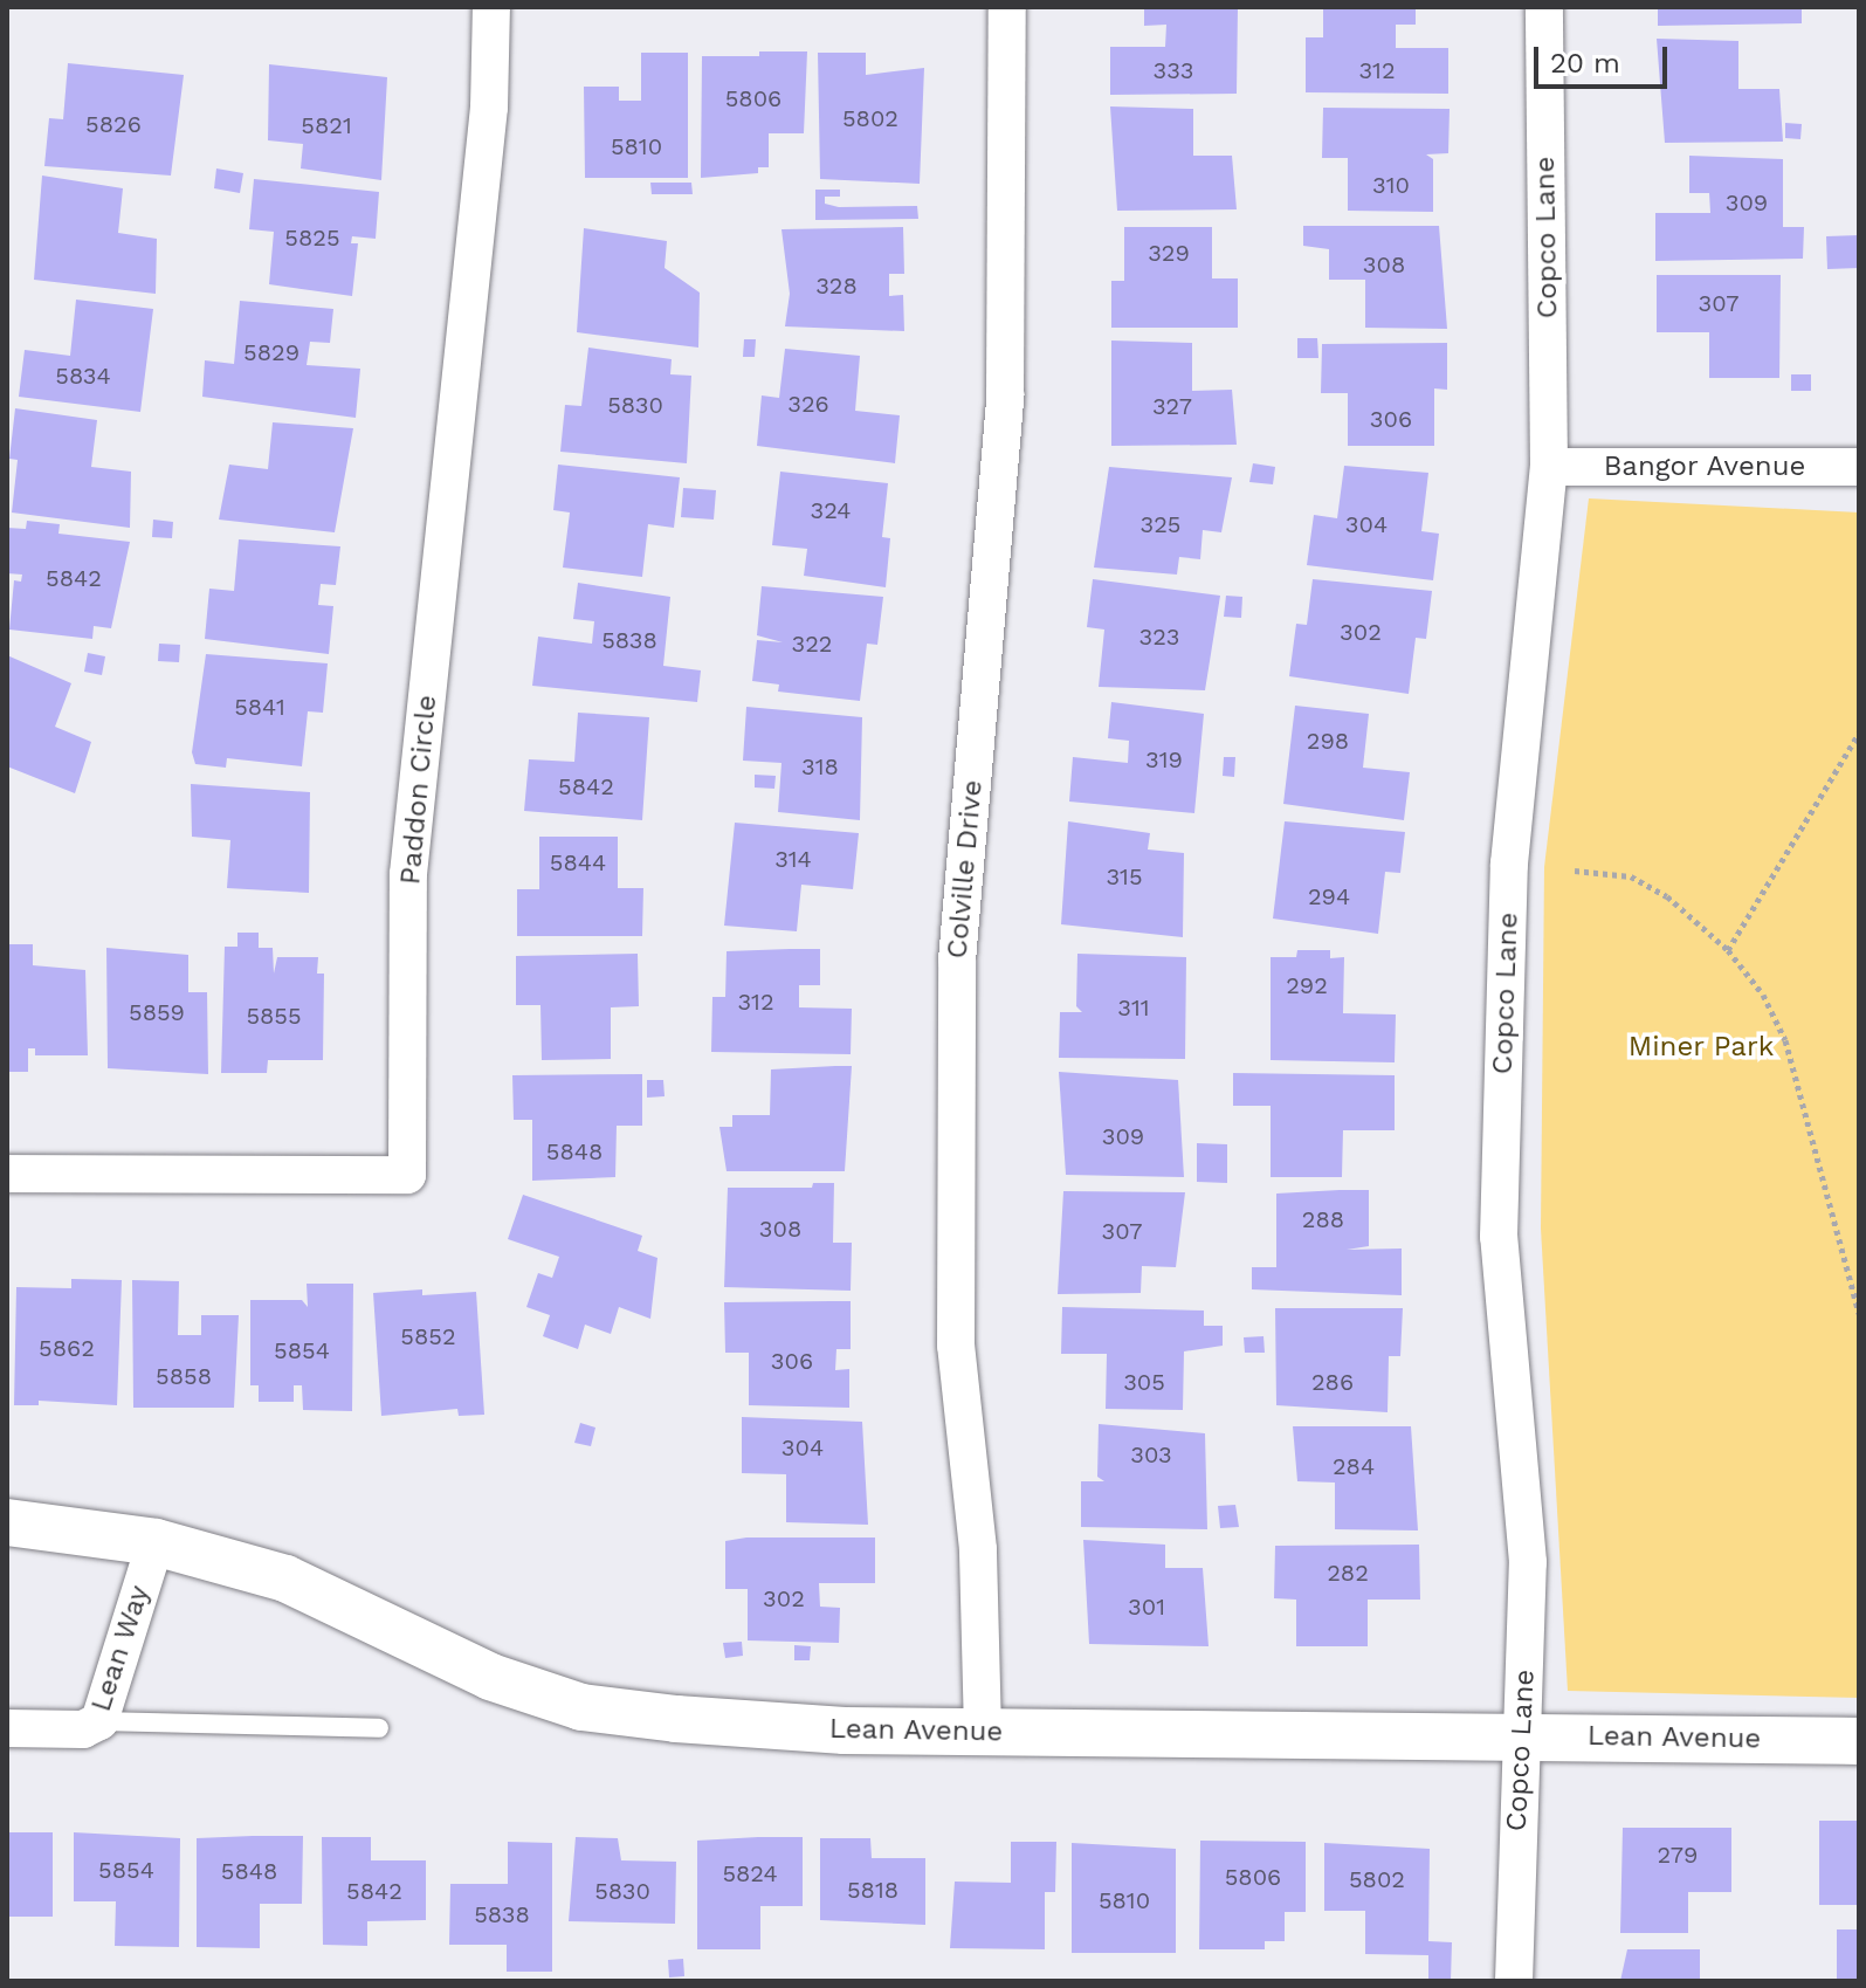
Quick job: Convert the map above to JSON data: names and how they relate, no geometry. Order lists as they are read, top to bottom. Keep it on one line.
{"streets":{"street":["Copco Lane","Bangor Avenue","Paddon Circle","Colville Drive","Lean Way","Lean Avenue"]},"crossings":[["Copco Lane","Bangor Avenue"],["Copco Lane","Lean Avenue"],["Colville Drive","Lean Avenue"],["Lean Way","Lean Avenue"]],"parks":["Miner Park"],"house_numbers":["333","312","5806","5802","5826","5821","5810","310","309","5825","329","308","328","307","5829","5834","326","5830","327","306","324","325","304","5842","302","323","5838","322","5841","298","319","318","5842","314","5844","315","294","292","312","311","5859","5855","309","5848","288","308","307","5852","5862","5854","306","5858","305","286","304","303","284","282","302","301","279","5854","5848","5824","5806","5802","5818","5842","5830","5810","5838"],"scale_bar":"20 m"}
